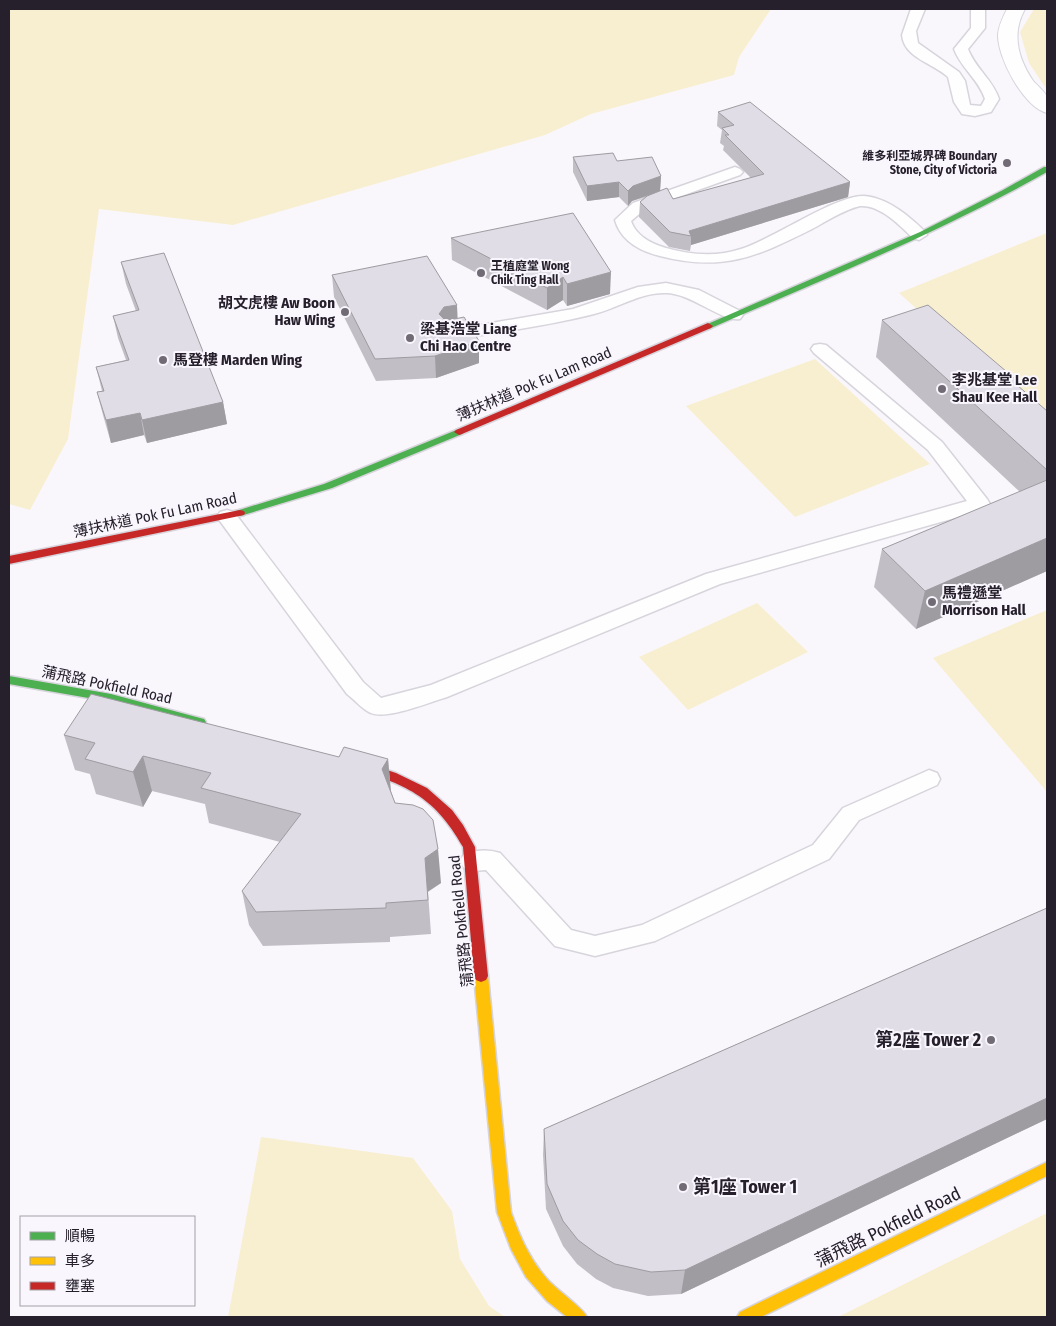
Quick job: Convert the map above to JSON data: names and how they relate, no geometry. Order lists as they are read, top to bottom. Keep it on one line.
{"streets":{"main road":["薄扶林道 Pok Fu Lam Road","蒲飛路 Pokfield Road"]},"places":["維多利亞城界碑 Boundary Stone, City of Victoria","王植庭堂 Wong Chik Ting Hall","胡文虎樓 Aw Boon Haw Wing","梁基浩堂 Liang Chi Hao Centre","馬登樓 Marden Wing","李兆基堂 Lee Shau Kee Hall","馬禮遜堂 Morrison Hall","第2座 Tower 2","第1座 Tower 1"],"legend":["順暢","車多","壅塞"]}
